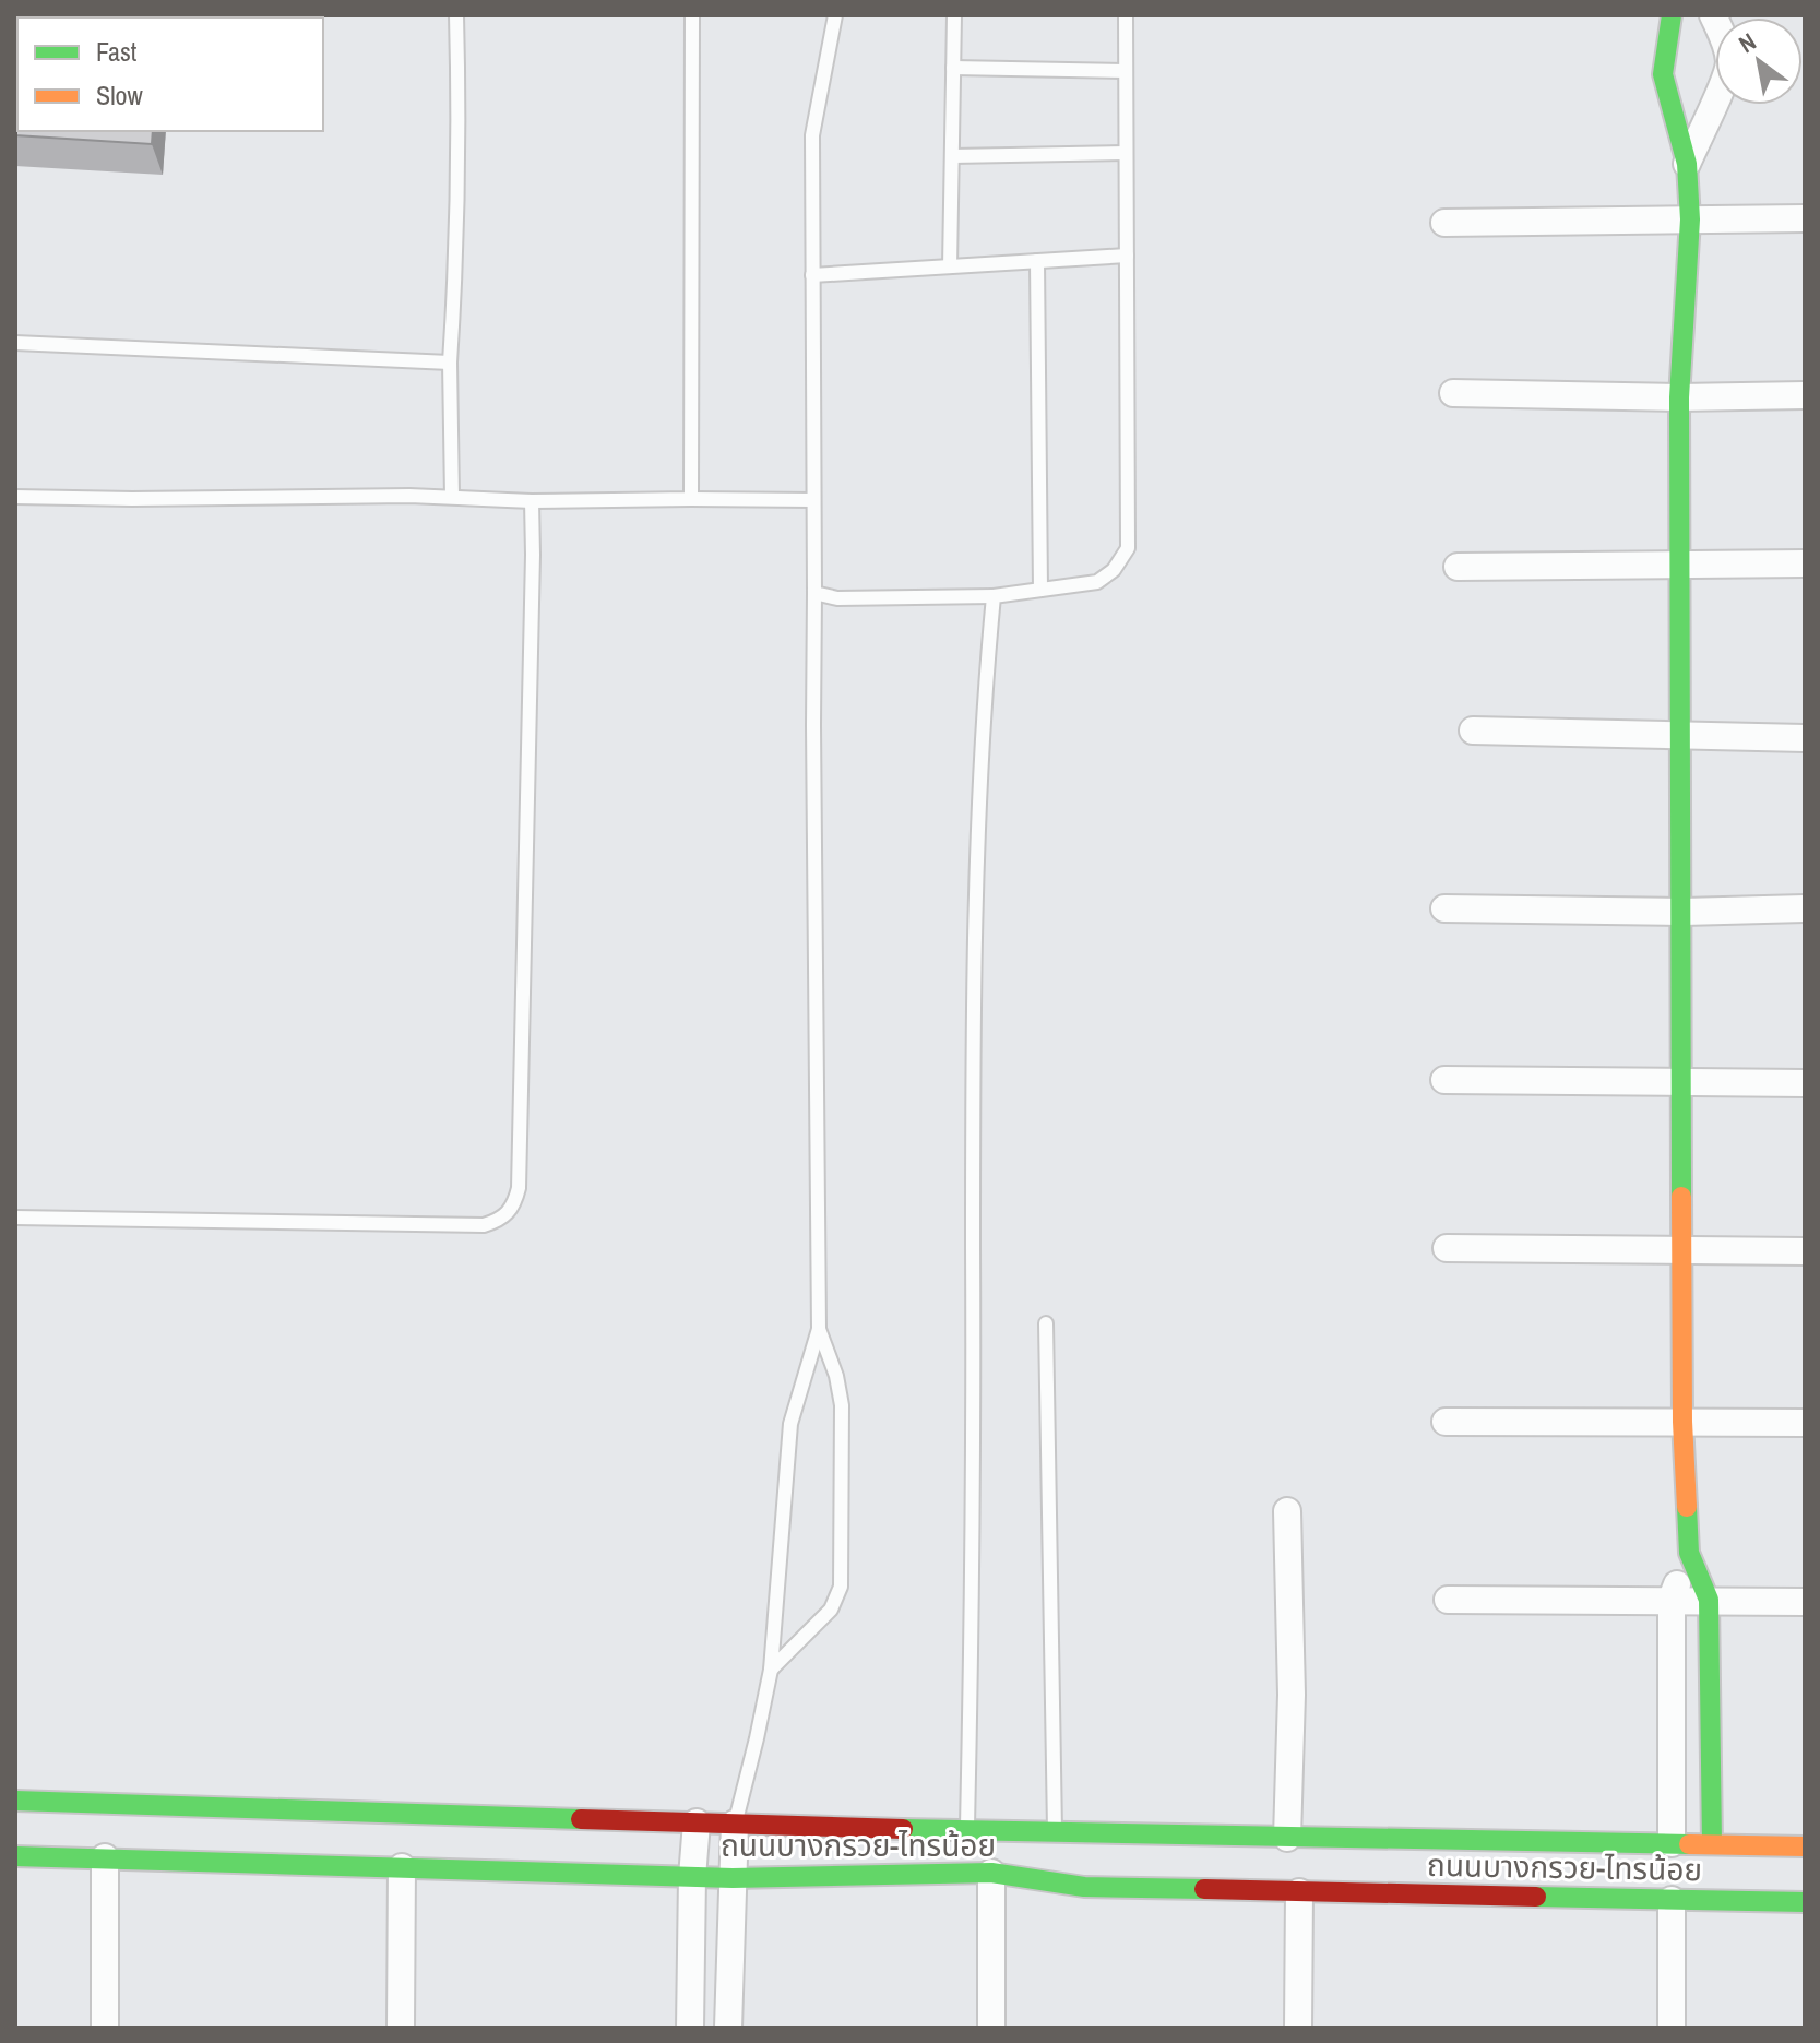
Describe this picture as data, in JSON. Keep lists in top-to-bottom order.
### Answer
{
  "streets": {
    "main road": ["ถนนบางกรวย-ไทรน้อย"]
  },
  "legend": ["Fast", "Slow"],
  "north": "top left"
}
